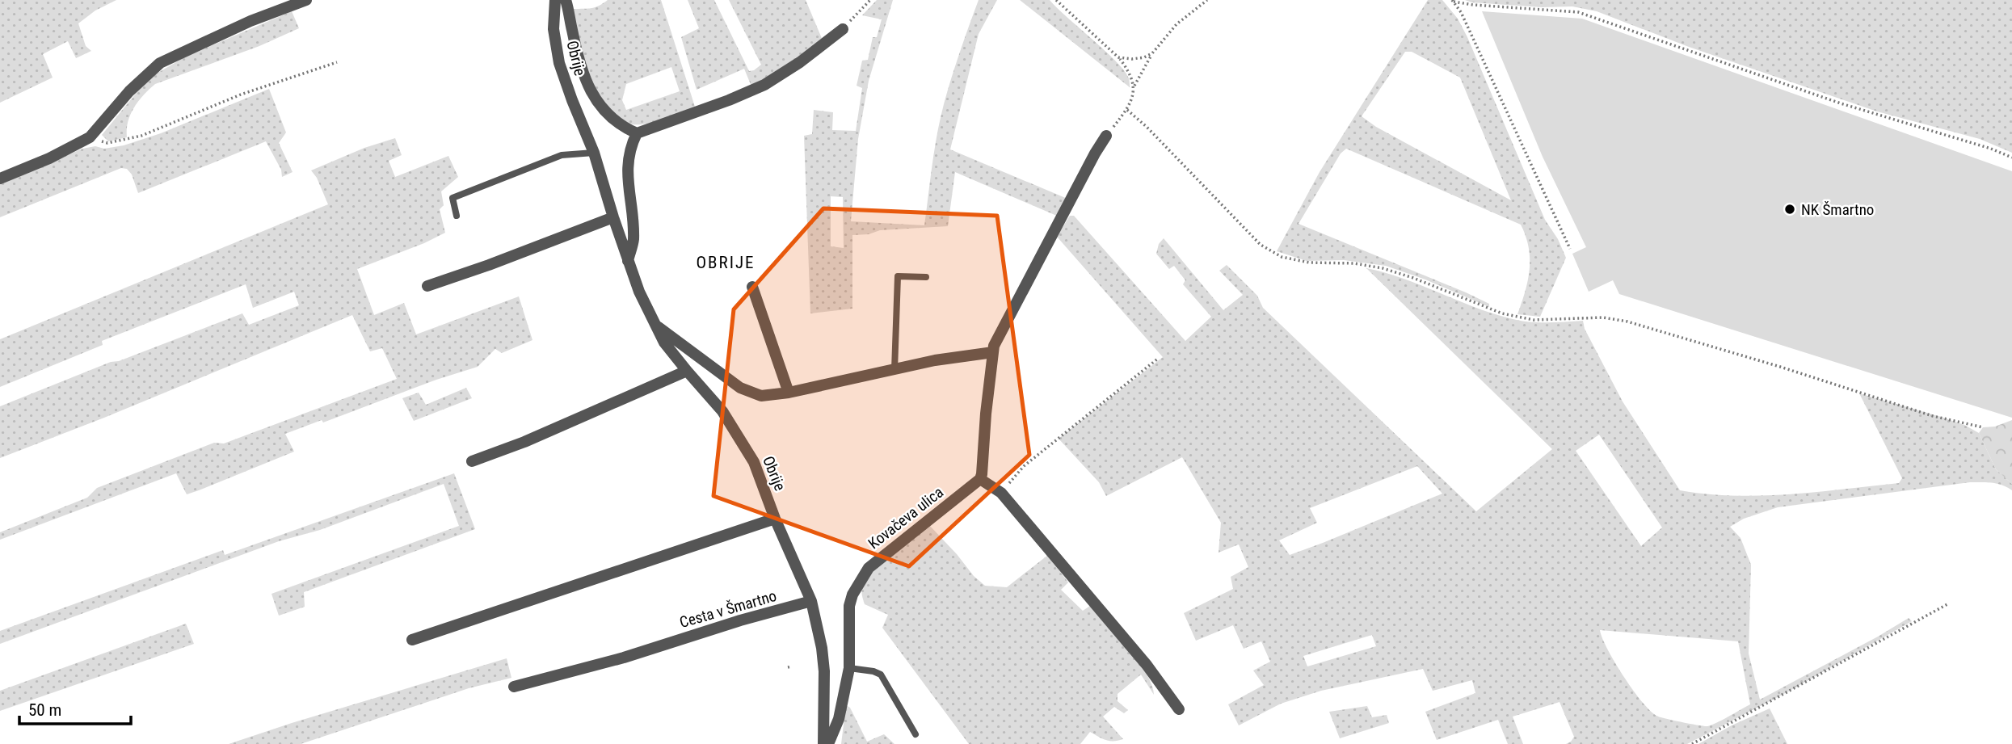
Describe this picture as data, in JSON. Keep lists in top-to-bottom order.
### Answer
{
  "streets": {
    "street": ["Obrije", "Kovačeva ulica", "Cesta v Šmartno"]
  },
  "crossings": [
    ["Obrije", "Cesta v Šmartno"]
  ],
  "districts": ["OBRIJE"],
  "places": ["NK Šmartno"],
  "scale_bar": "50 m"
}
